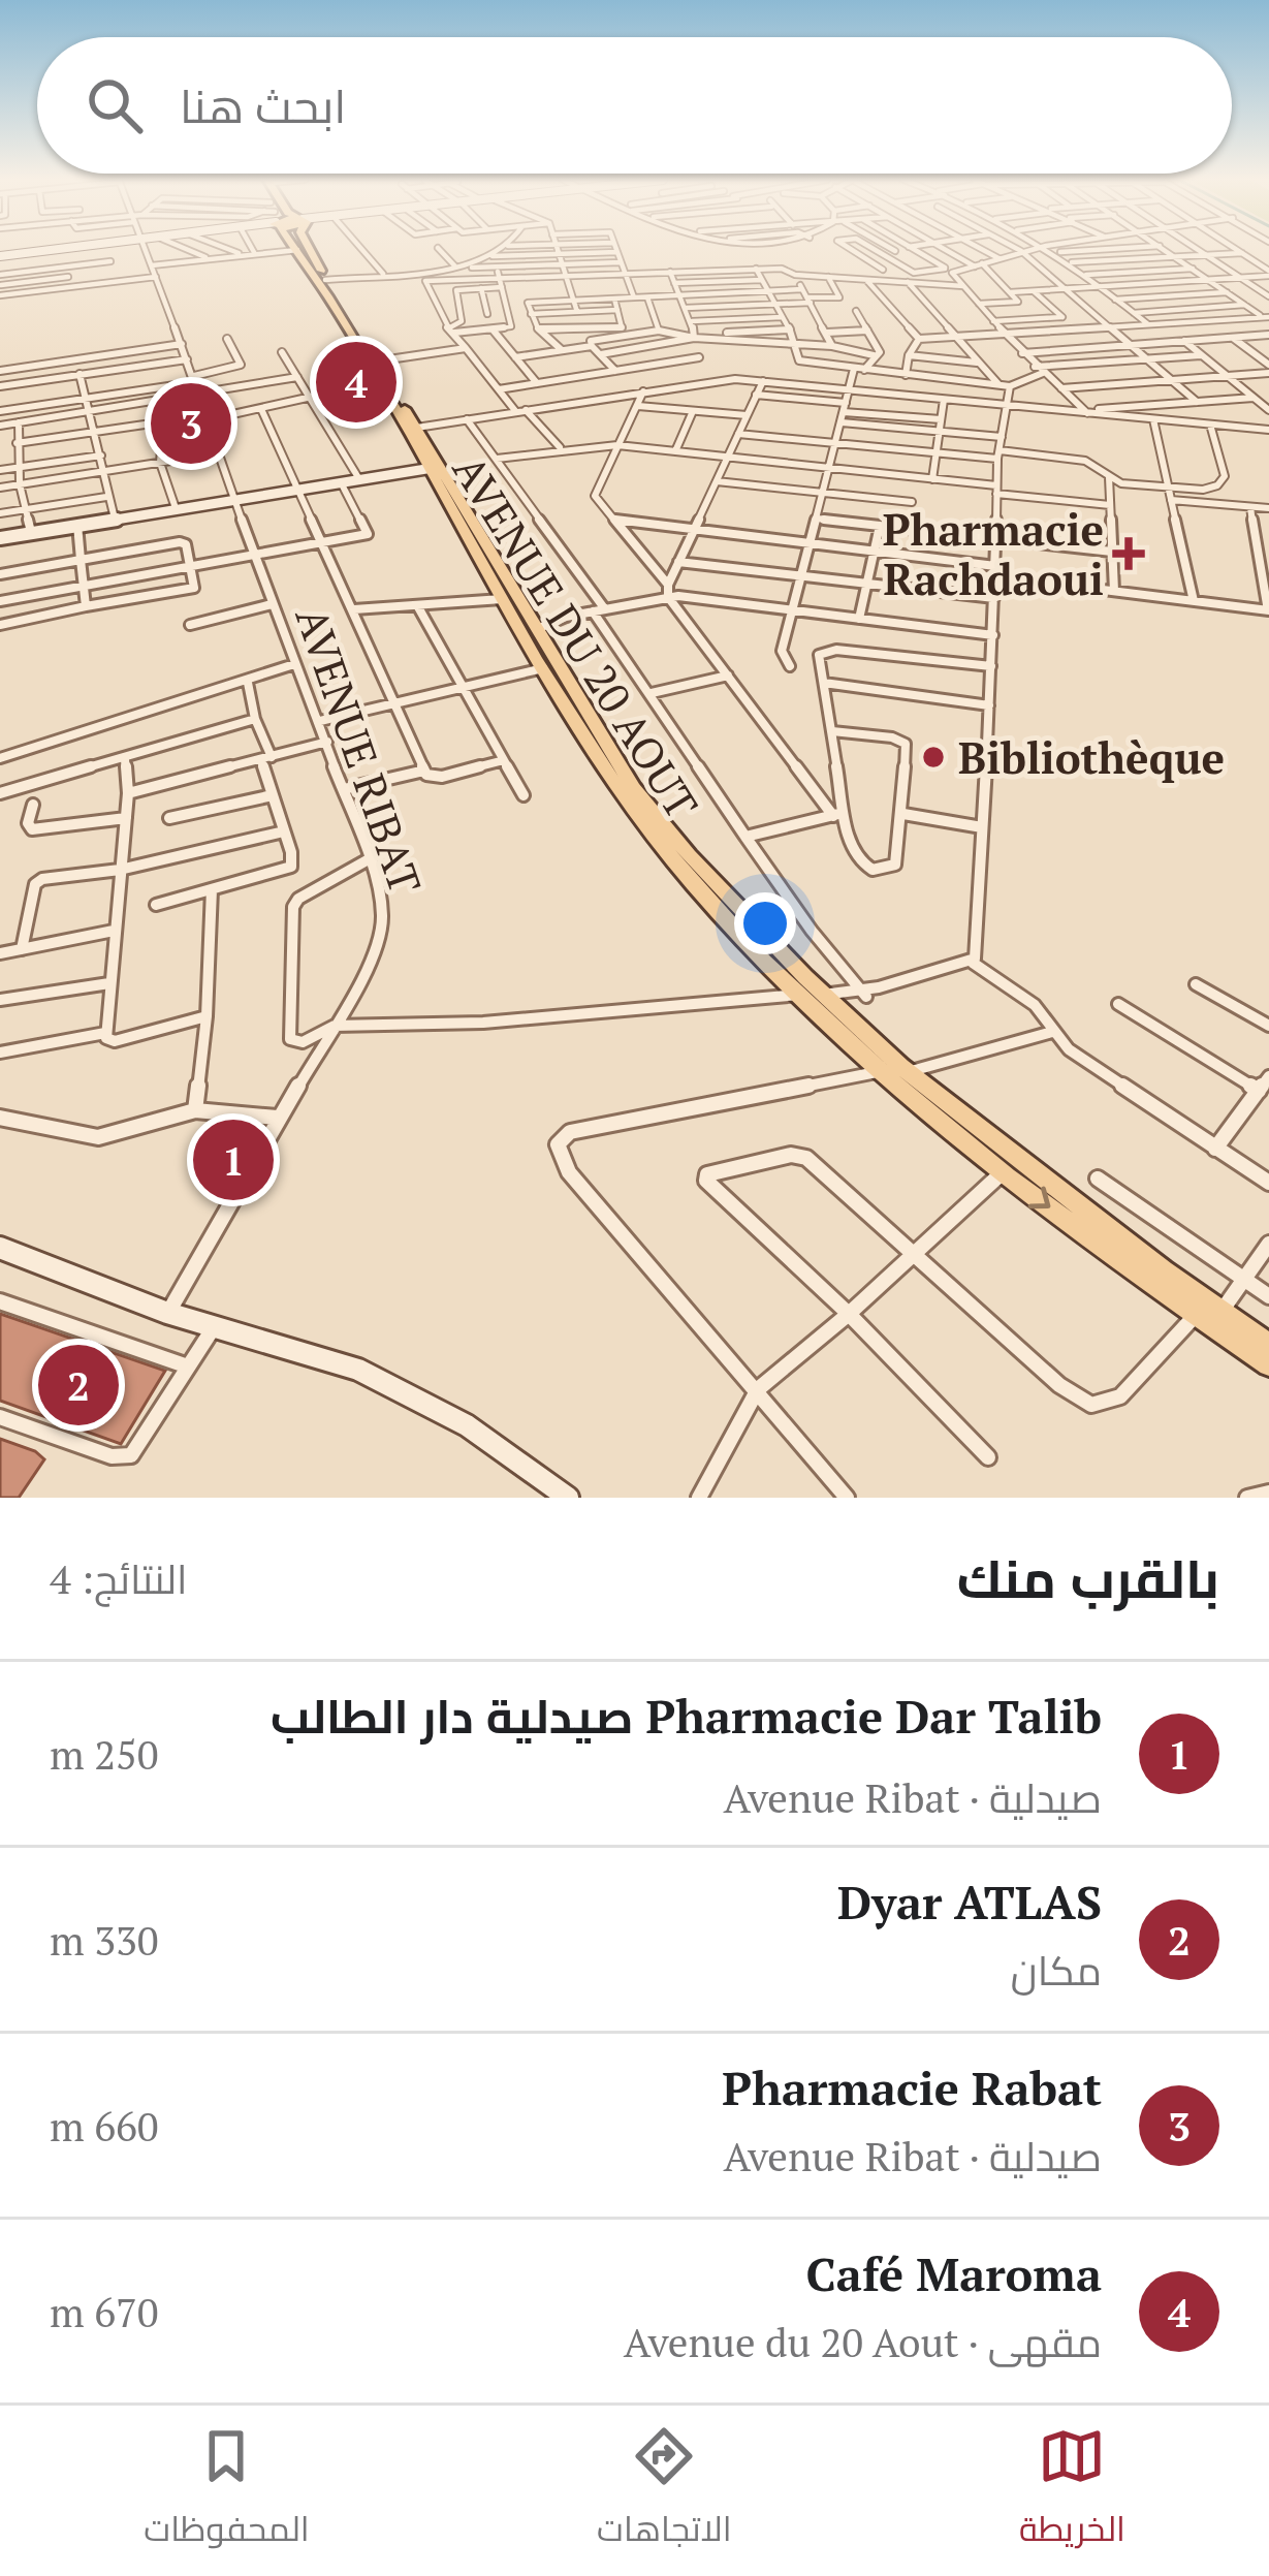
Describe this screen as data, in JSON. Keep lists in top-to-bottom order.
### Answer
{
  "streets": {
    "main road": ["AVENUE DU 20 AOUT"],
    "street": ["AVENUE RIBAT"]
  },
  "places": {
    "health": ["Pharmacie Rachdaoui"],
    "other": ["Bibliothèque"]
  },
  "page": {
    "search": "ابحث هنا",
    "pins": [
      "4",
      "3",
      "1",
      "2"
    ],
    "heading": ["بالقرب منك", "النتائج: 4"],
    "list": [
      {
        "mark": "1",
        "name": "Pharmacie Dar Talib صيدلية دار الطالب",
        "note": "صيدلية · Avenue Ribat",
        "value": "250 m"
      },
      {
        "mark": "2",
        "name": "Dyar ATLAS",
        "note": "مكان",
        "value": "330 m"
      },
      {
        "mark": "3",
        "name": "Pharmacie Rabat",
        "note": "صيدلية · Avenue Ribat",
        "value": "660 m"
      },
      {
        "mark": "4",
        "name": "Café Maroma",
        "note": "مقهى · Avenue du 20 Aout",
        "value": "670 m"
      }
    ],
    "nav": ["الخريطة", "الاتجاهات", "المحفوظات"]
  }
}
